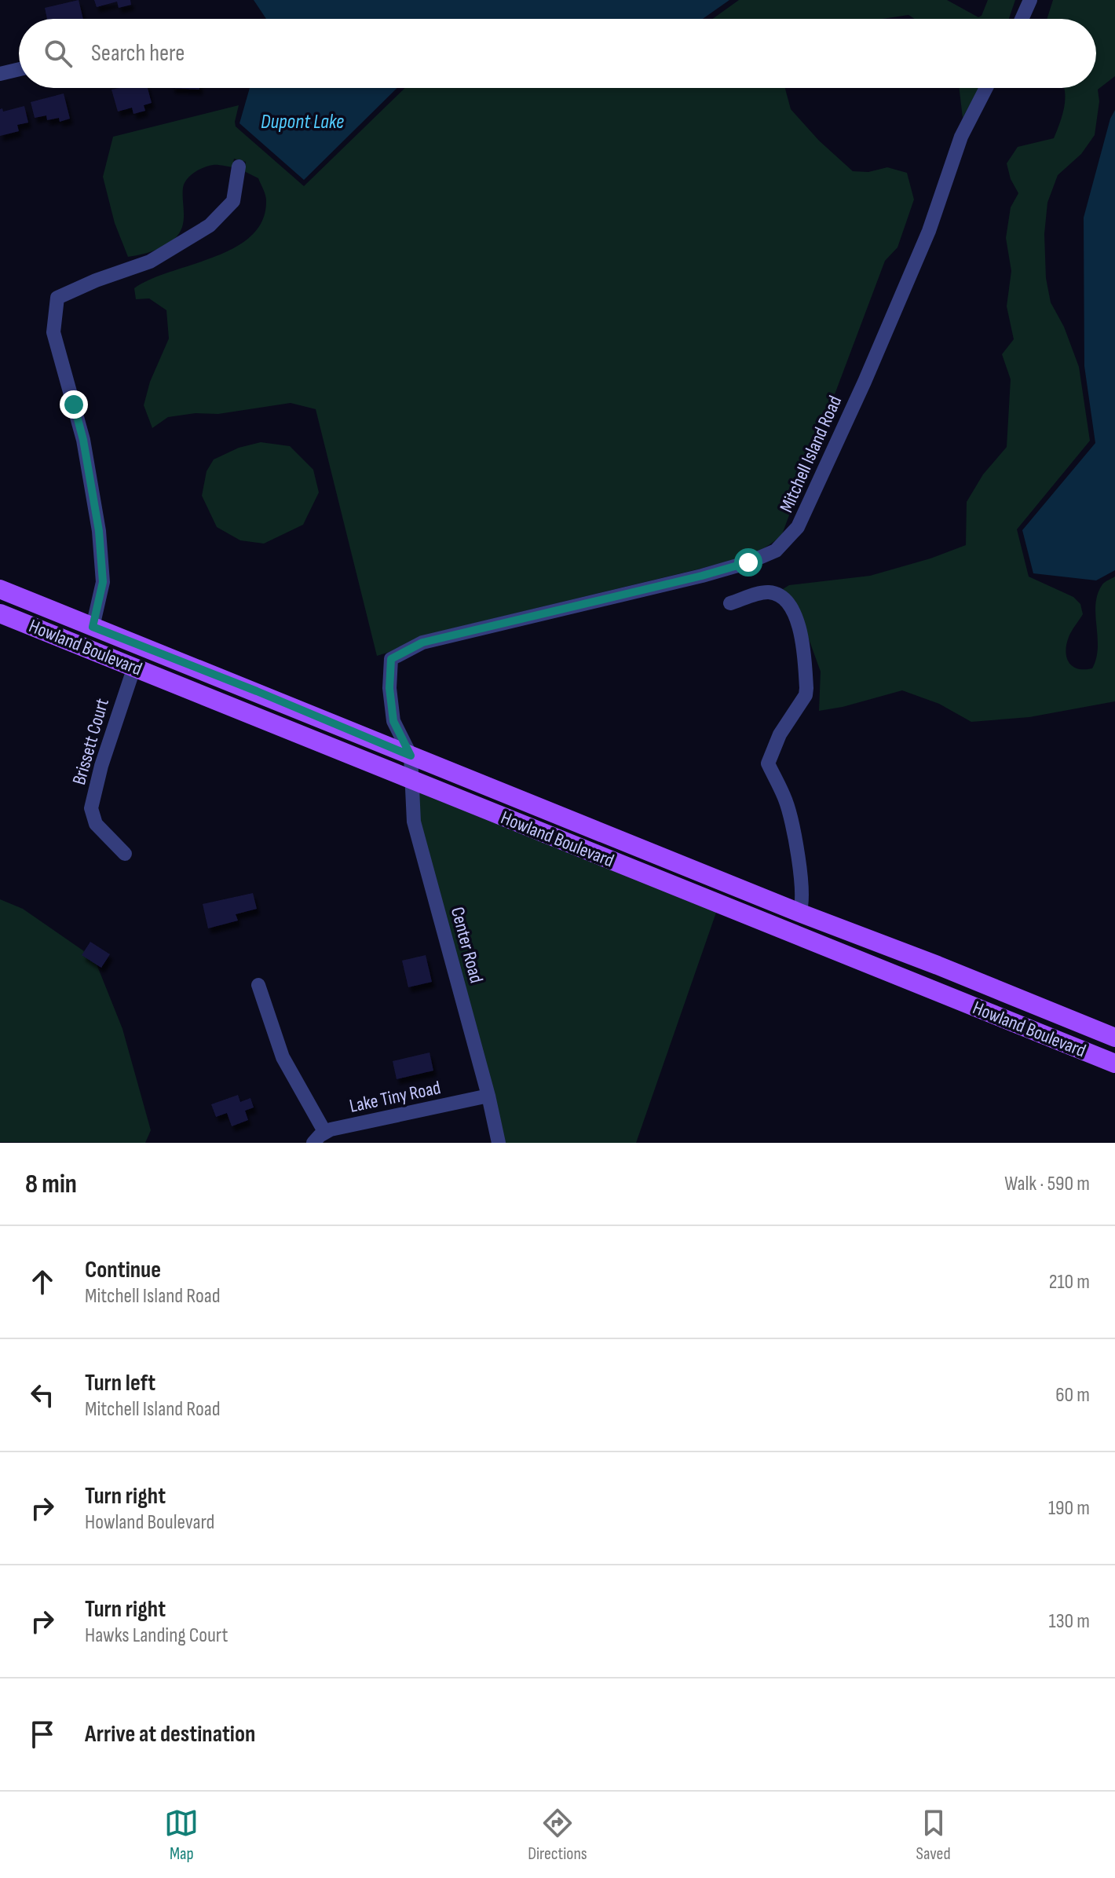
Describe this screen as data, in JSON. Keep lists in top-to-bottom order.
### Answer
{
  "streets": {
    "main road": ["Howland Boulevard"],
    "street": [
      "Mitchell Island Road",
      "Brissett Court",
      "Center Road",
      "Lake Tiny Road"
    ]
  },
  "crossings": [
    ["Mitchell Island Road", "Howland Boulevard"],
    ["Mitchell Island Road", "Center Road"],
    ["Howland Boulevard", "Brissett Court"],
    ["Howland Boulevard", "Center Road"],
    ["Center Road", "Lake Tiny Road"]
  ],
  "water": ["Dupont Lake"],
  "page": {
    "search": "Search here",
    "heading": ["8 min", "Walk · 590 m"],
    "list": [
      ["Continue", "Mitchell Island Road", "210 m"],
      ["Turn left", "Mitchell Island Road", "60 m"],
      ["Turn right", "Howland Boulevard", "190 m"],
      ["Turn right", "Hawks Landing Court", "130 m"],
      "Arrive at destination"
    ],
    "nav": ["Map", "Directions", "Saved"]
  }
}
